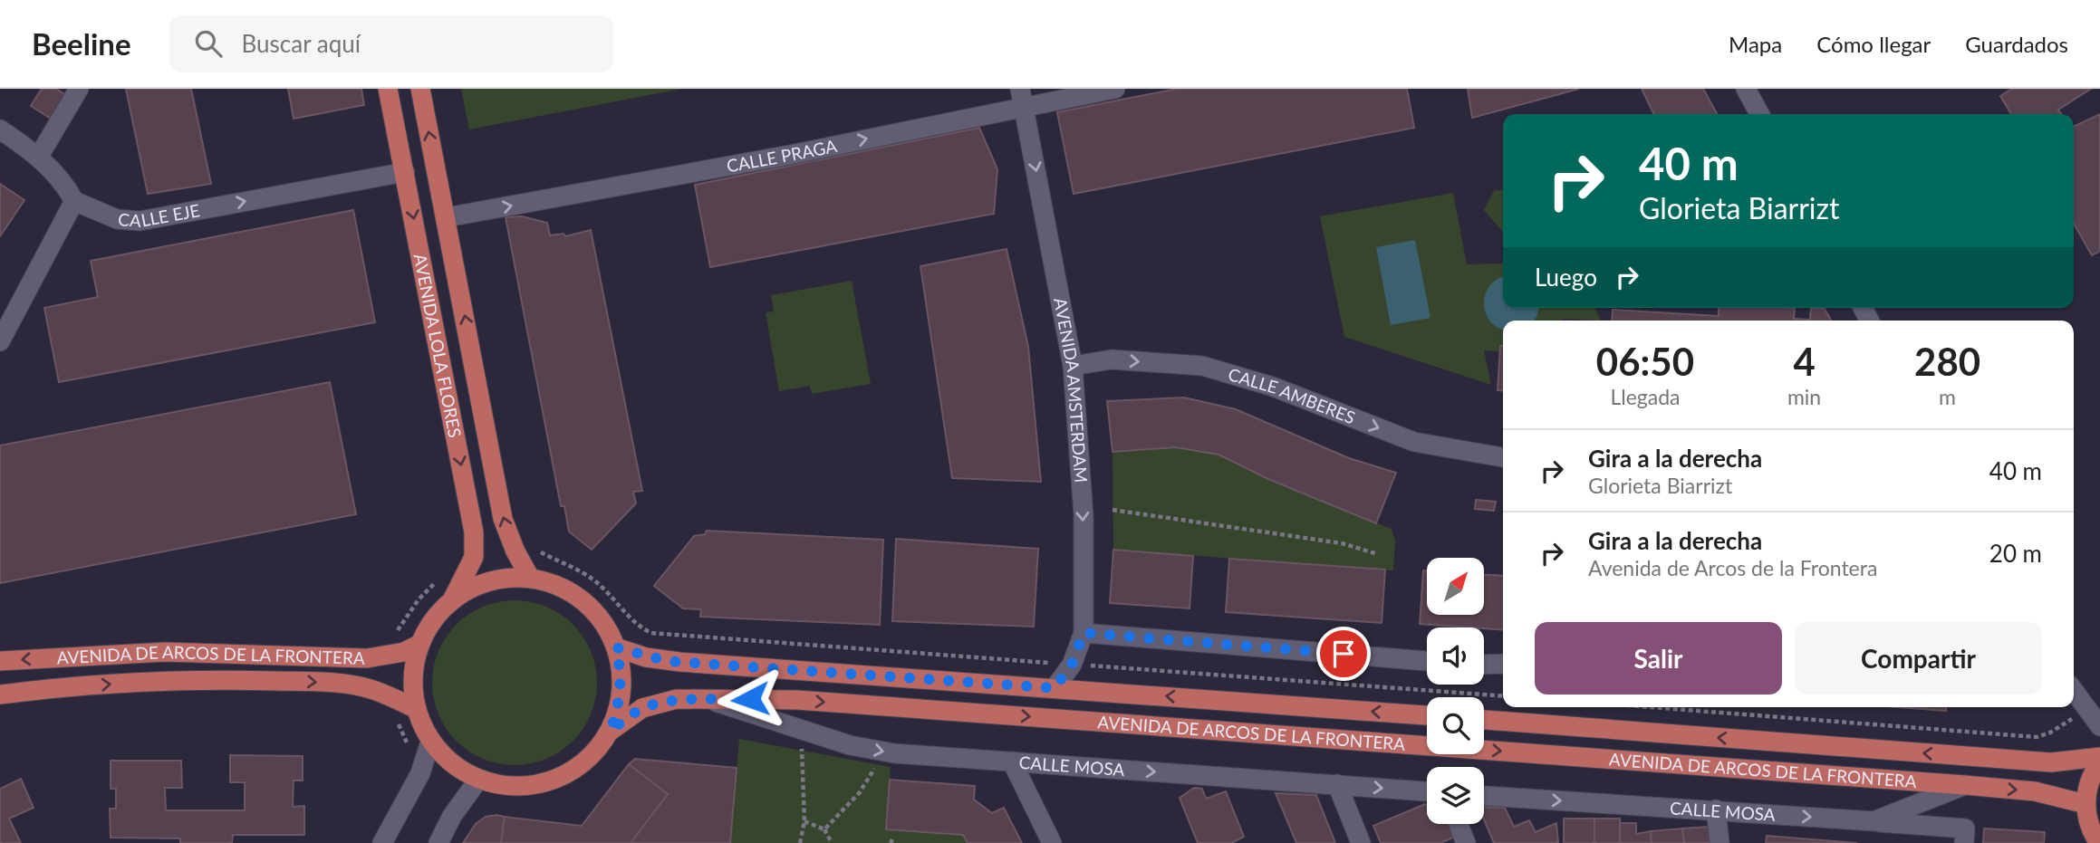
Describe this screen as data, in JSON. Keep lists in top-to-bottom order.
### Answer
{
  "streets": {
    "main road": ["AVENIDA LOLA FLORES", "AVENIDA DE ARCOS DE LA FRONTERA"],
    "street": [
      "CALLE PRAGA",
      "CALLE EJE",
      "AVENIDA AMSTERDAM",
      "CALLE AMBERES",
      "CALLE MOSA"
    ]
  },
  "crossings": [
    ["CALLE PRAGA", "AVENIDA LOLA FLORES"],
    ["CALLE PRAGA", "AVENIDA AMSTERDAM"],
    ["CALLE EJE", "AVENIDA LOLA FLORES"],
    ["AVENIDA LOLA FLORES", "AVENIDA DE ARCOS DE LA FRONTERA"],
    ["AVENIDA AMSTERDAM", "CALLE AMBERES"],
    ["AVENIDA AMSTERDAM", "AVENIDA DE ARCOS DE LA FRONTERA"],
    ["AVENIDA DE ARCOS DE LA FRONTERA", "CALLE MOSA"]
  ],
  "one_way": [
    "CALLE PRAGA",
    "CALLE EJE",
    "AVENIDA AMSTERDAM",
    "CALLE AMBERES"
  ],
  "north": "top right",
  "page": {
    "header": "Beeline",
    "search": "Buscar aquí",
    "nav": ["Mapa", "Cómo llegar", "Guardados"],
    "turn": ["40 m", "Glorieta Biarrizt"],
    "then": "Luego",
    "eta": [
      "06:50",
      "Llegada",
      "4",
      "min",
      "280",
      "m"
    ],
    "list": [
      {
        "name": "Gira a la derecha",
        "note": "Glorieta Biarrizt",
        "value": "40 m"
      },
      {
        "name": "Gira a la derecha",
        "note": "Avenida de Arcos de la Frontera",
        "value": "20 m"
      }
    ],
    "buttons": ["Salir", "Compartir"]
  }
}
